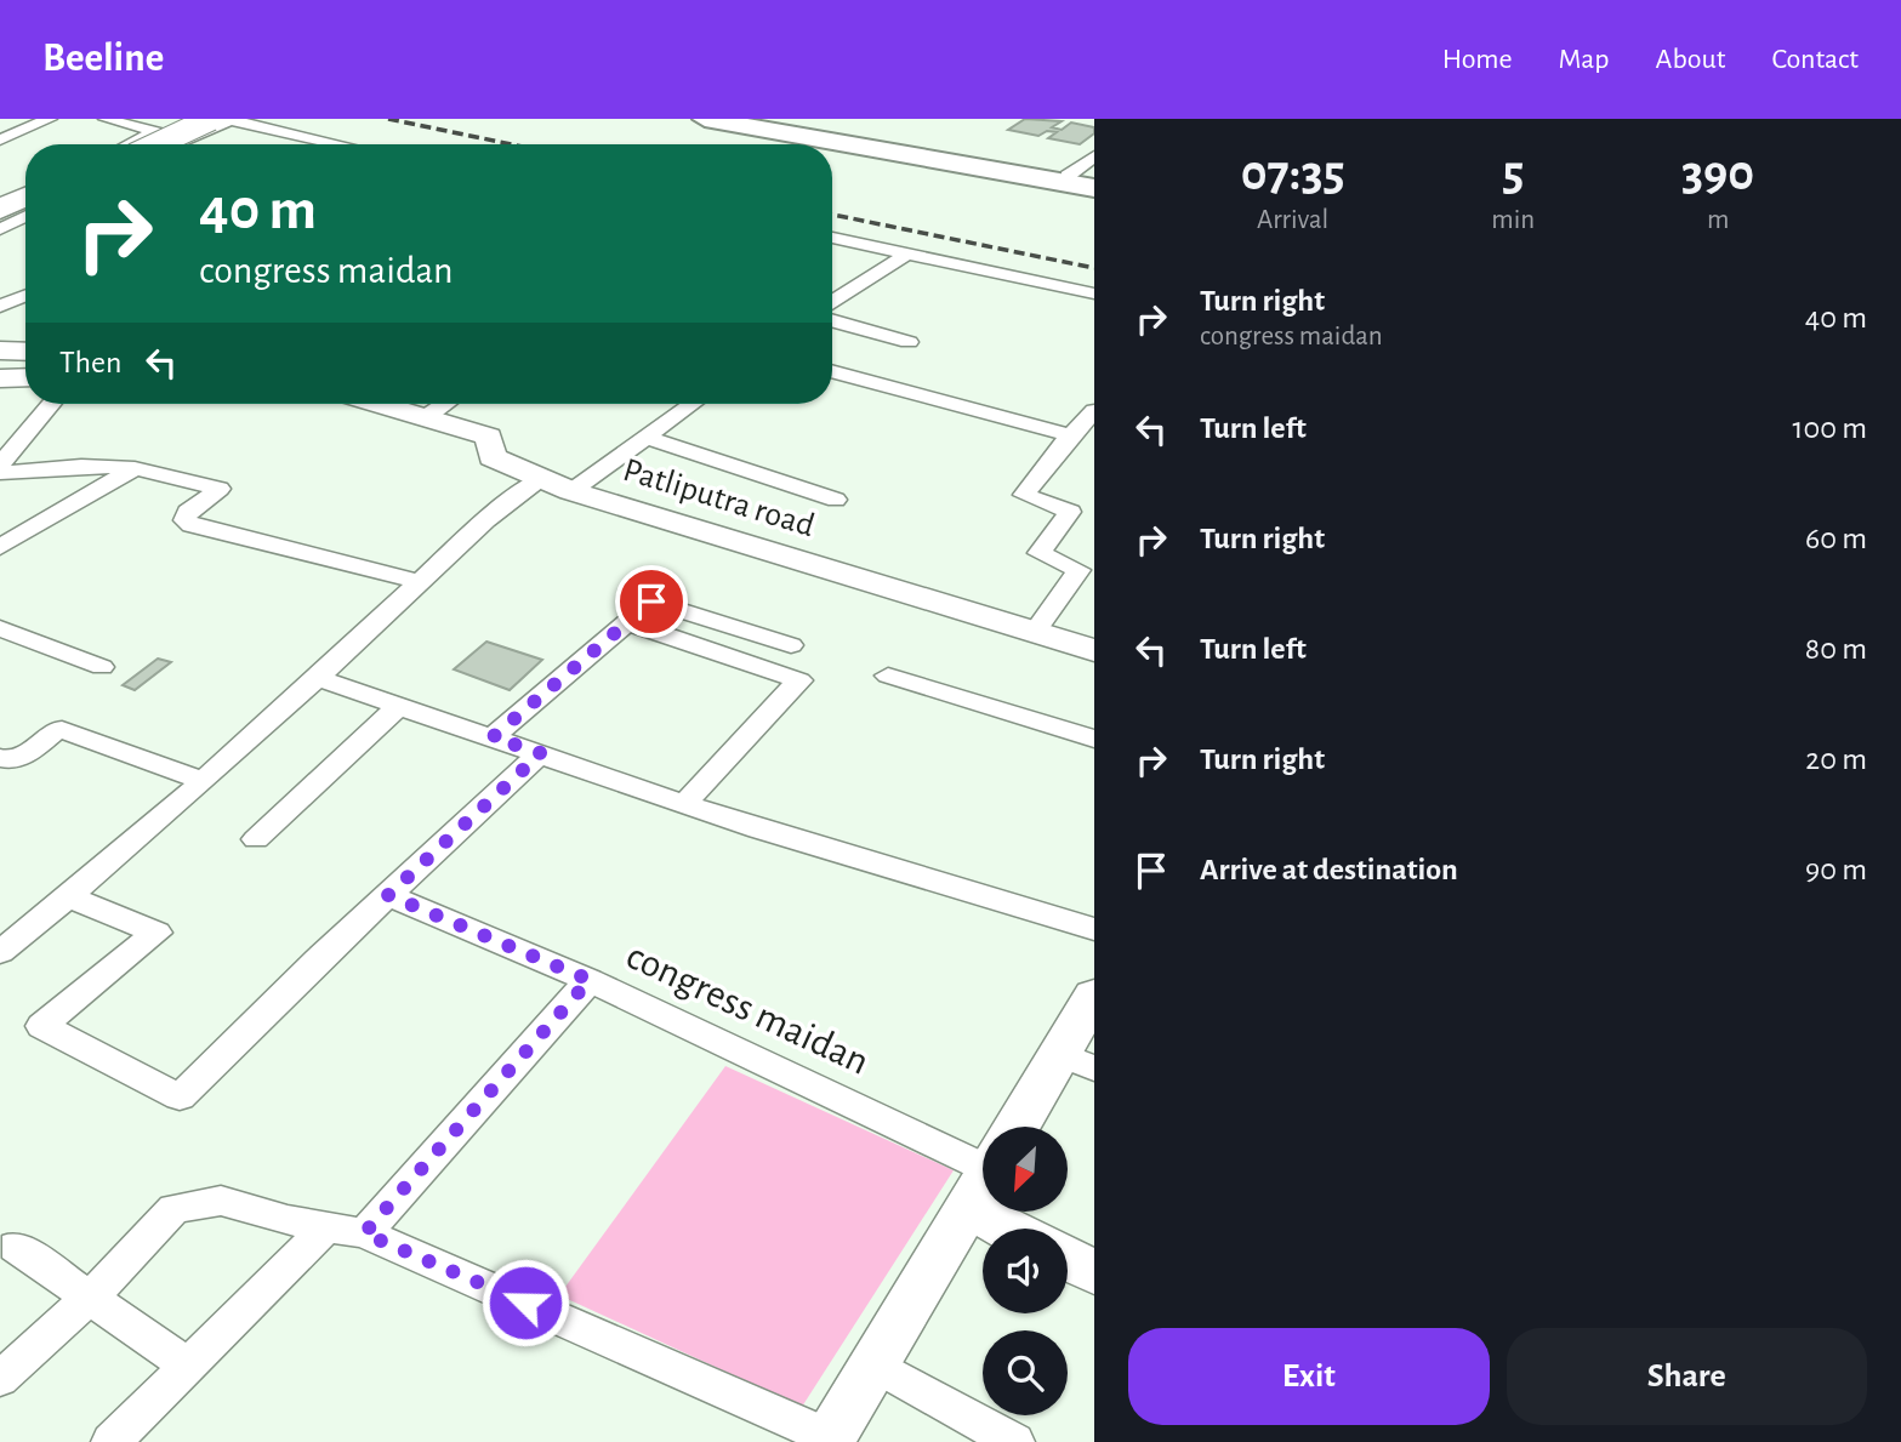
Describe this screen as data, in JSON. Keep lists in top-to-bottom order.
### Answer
{
  "streets": {
    "street": ["Patliputra road", "congress maidan"]
  },
  "north": "bottom left",
  "page": {
    "header": "Beeline",
    "nav": [
      "Home",
      "Map",
      "About",
      "Contact"
    ],
    "eta": [
      "07:35",
      "Arrival",
      "5",
      "min",
      "390",
      "m"
    ],
    "turn": ["40 m", "congress maidan"],
    "list": [
      {
        "name": "Turn right",
        "note": "congress maidan",
        "value": "40 m"
      },
      {
        "name": "Turn left",
        "value": "100 m"
      },
      {
        "name": "Turn right",
        "value": "60 m"
      },
      {
        "name": "Turn left",
        "value": "80 m"
      },
      {
        "name": "Turn right",
        "value": "20 m"
      },
      {
        "name": "Arrive at destination",
        "value": "90 m"
      }
    ],
    "then": "Then",
    "buttons": ["Exit", "Share"]
  }
}
